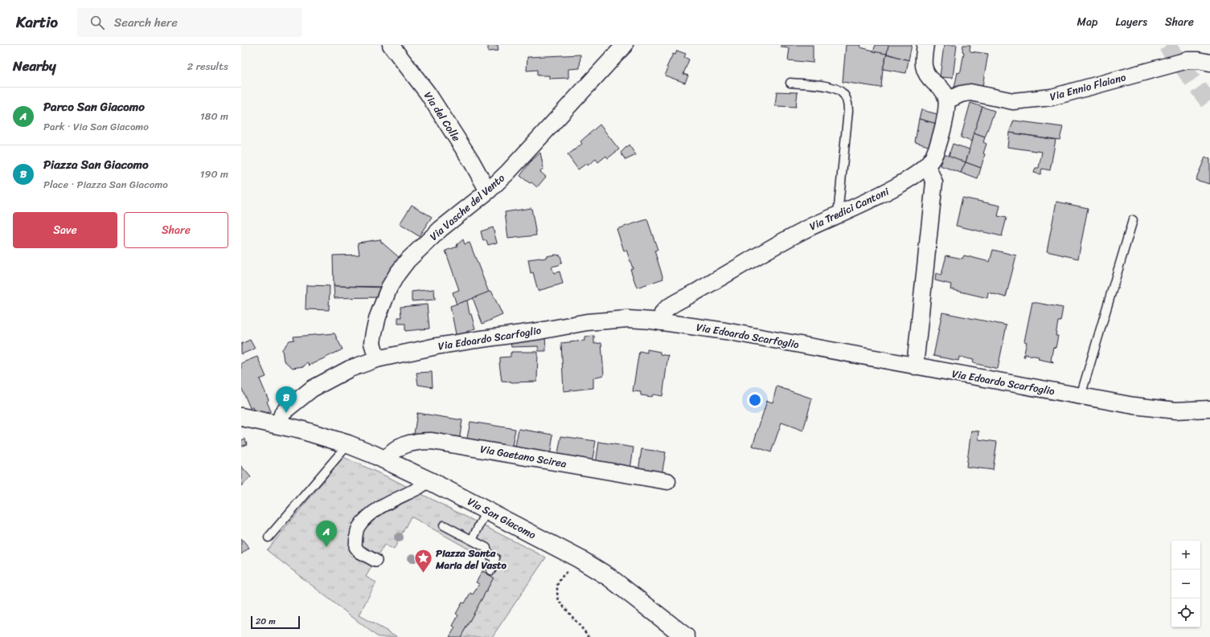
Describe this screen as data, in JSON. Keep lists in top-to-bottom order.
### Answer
{
  "streets": {
    "street": [
      "Via Ennio Flaiano",
      "Via del Colle",
      "Via Vasche del Vento",
      "Via Tredici Cantoni",
      "Via Edoardo Scarfoglio",
      "Via Gaetano Scirea",
      "Via San Giacomo"
    ]
  },
  "crossings": [
    ["Via Ennio Flaiano", "Via Tredici Cantoni"],
    ["Via del Colle", "Via Vasche del Vento"],
    ["Via Vasche del Vento", "Via Edoardo Scarfoglio"],
    ["Via Tredici Cantoni", "Via Edoardo Scarfoglio"],
    ["Via Edoardo Scarfoglio", "Via San Giacomo"],
    ["Via Gaetano Scirea", "Via San Giacomo"]
  ],
  "places": {
    "place": ["Piazza Santa Maria del Vasto"]
  },
  "scale_bar": "20 m",
  "page": {
    "header": "Kartio",
    "search": "Search here",
    "nav": ["Map", "Layers", "Share"],
    "heading": ["Nearby", "2 results"],
    "list": [
      {
        "mark": "A",
        "name": "Parco San Giacomo",
        "note": "Park · Via San Giacomo",
        "value": "180 m"
      },
      {
        "mark": "B",
        "name": "Piazza San Giacomo",
        "note": "Place · Piazza San Giacomo",
        "value": "190 m"
      }
    ],
    "buttons": ["Save", "Share"],
    "pins": ["B", "A"],
    "map_buttons": ["+", "−"],
    "scale": "20 m"
  }
}
